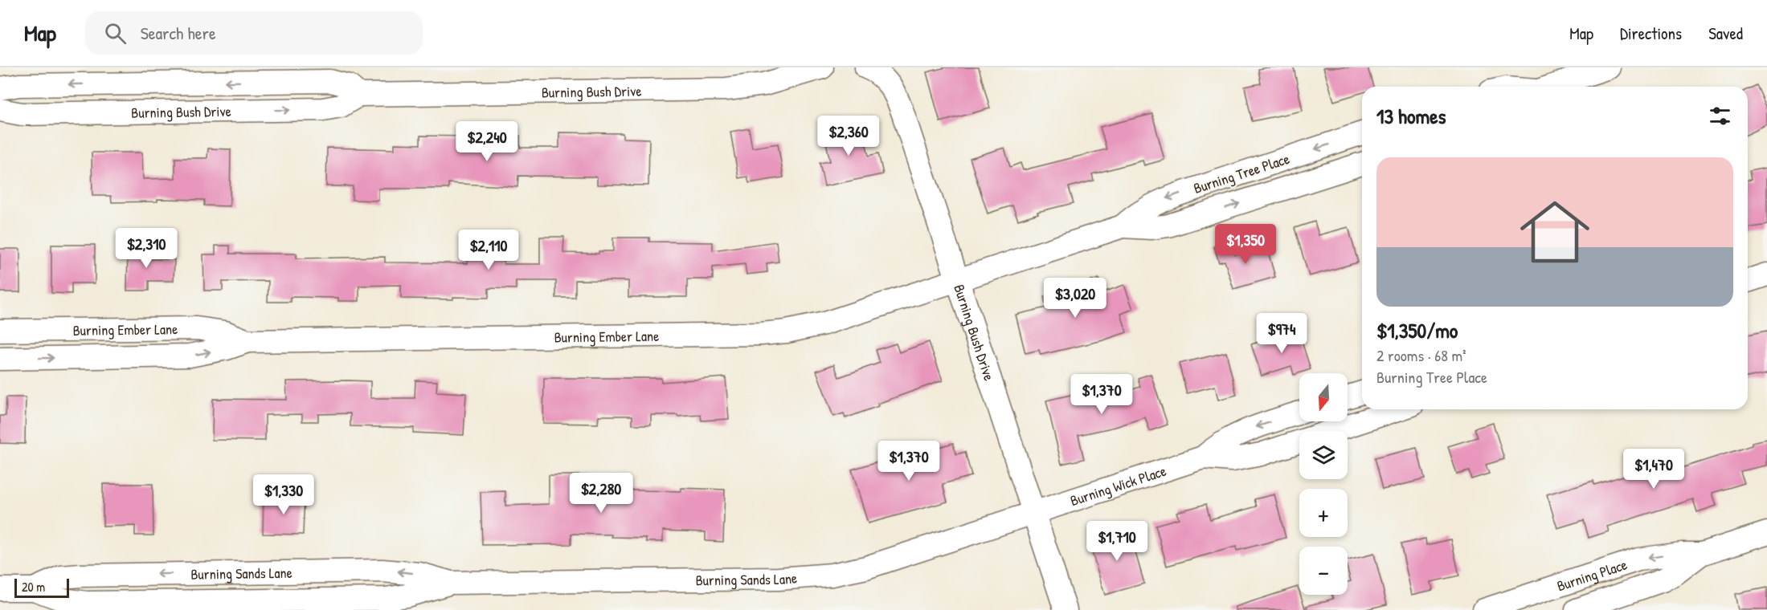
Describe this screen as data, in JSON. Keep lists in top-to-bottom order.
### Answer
{
  "streets": {
    "street": [
      "Burning Bush Drive",
      "Burning Tree Place",
      "Burning Ember Lane",
      "Burning Wick Place",
      "Burning Sands Lane",
      "Burning Place"
    ]
  },
  "crossings": [
    ["Burning Bush Drive", "Burning Tree Place"],
    ["Burning Bush Drive", "Burning Ember Lane"],
    ["Burning Bush Drive", "Burning Wick Place"],
    ["Burning Bush Drive", "Burning Sands Lane"],
    ["Burning Tree Place", "Burning Ember Lane"],
    ["Burning Wick Place", "Burning Sands Lane"]
  ],
  "scale_bar": "20 m",
  "north": "bottom",
  "page": {
    "header": "Map",
    "search": "Search here",
    "nav": ["Map", "Directions", "Saved"],
    "heading": "13 homes",
    "price": [
      "$2,360",
      "$2,240",
      "$1,350",
      "$2,310",
      "$2,110",
      "$3,020",
      "$974",
      "$1,370",
      "$1,370",
      "$1,470",
      "$2,280",
      "$1,330",
      "$1,710"
    ],
    "list": [
      {
        "name": "$1,350/mo",
        "note": "2 rooms · 68 m² · Burning Tree Place"
      }
    ],
    "map_buttons": ["+", "−"],
    "scale": "20 m"
  }
}
